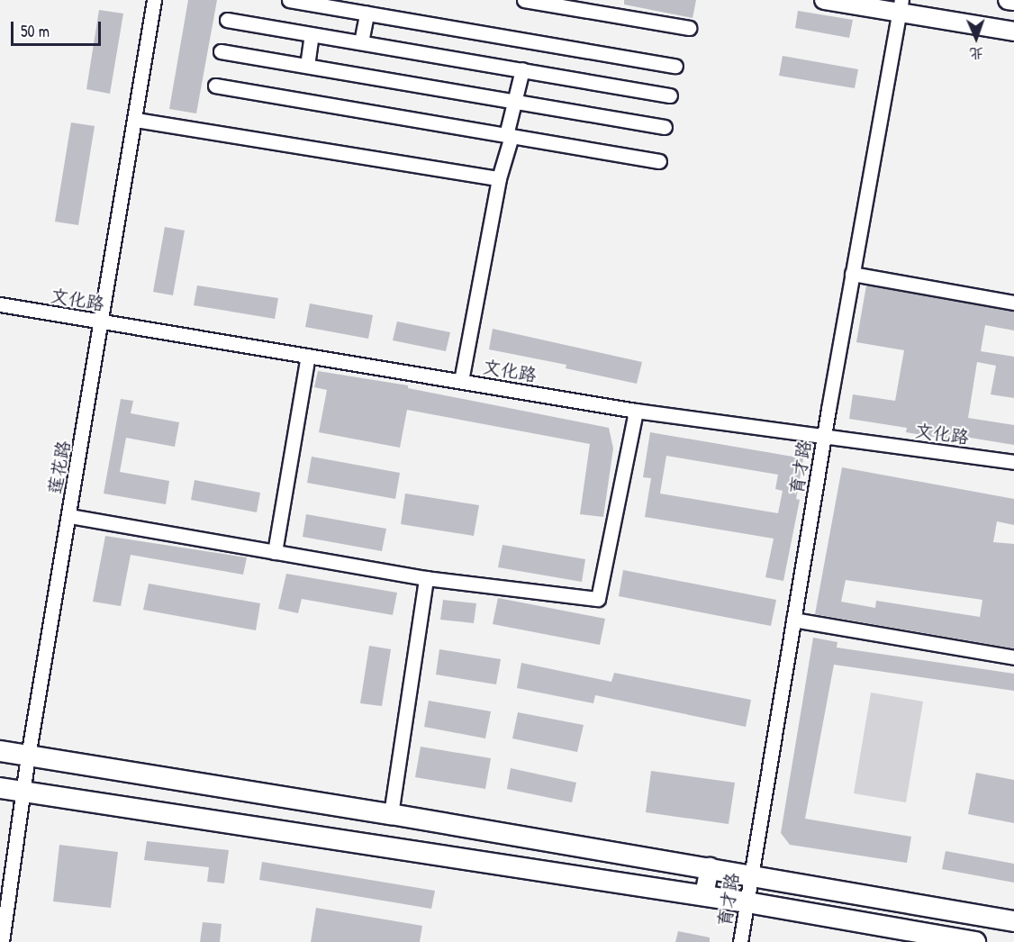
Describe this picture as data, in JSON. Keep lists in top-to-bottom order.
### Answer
{
  "streets": {
    "street": ["文化路", "莲花路", "育才路"]
  },
  "crossings": [
    ["文化路", "莲花路"],
    ["文化路", "育才路"]
  ],
  "scale_bar": "50 m",
  "north": "bottom"
}
